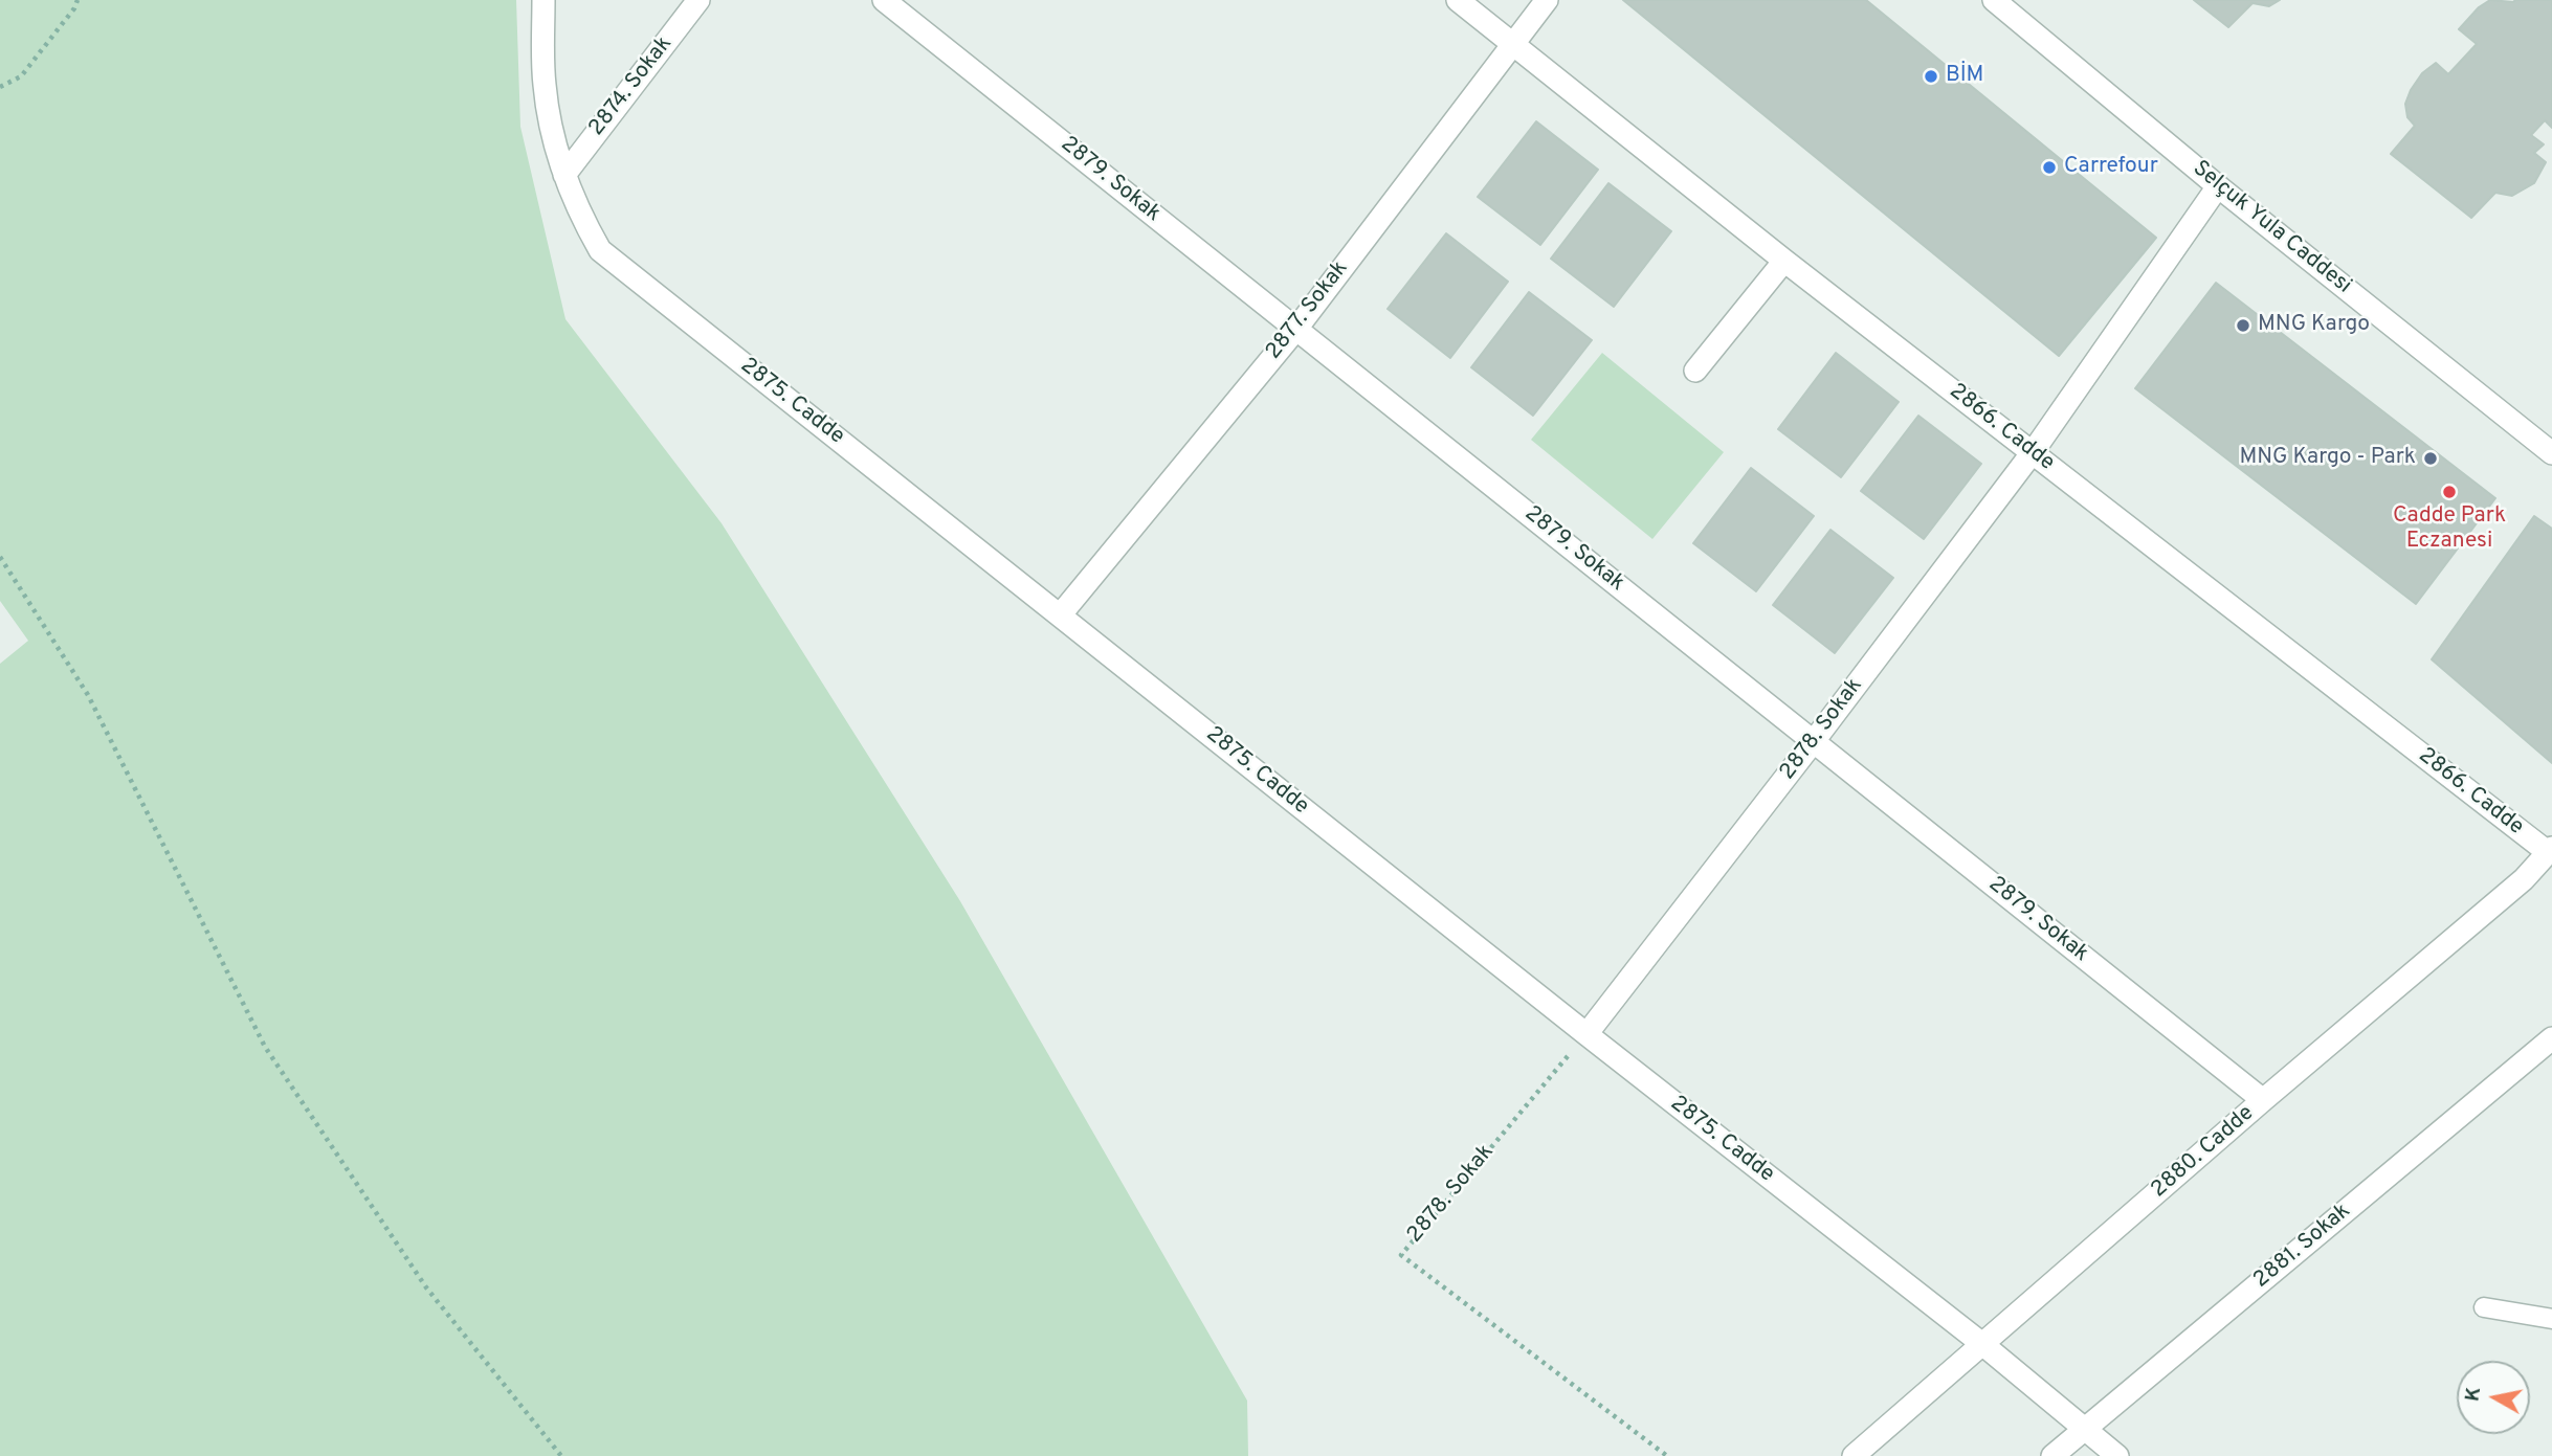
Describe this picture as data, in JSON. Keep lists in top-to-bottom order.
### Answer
{
  "streets": {
    "street": [
      "2874. Sokak",
      "2879. Sokak",
      "Selçuk Yula Caddesi",
      "2877. Sokak",
      "2875. Cadde",
      "2866. Cadde",
      "2878. Sokak",
      "2880. Cadde",
      "2881. Sokak"
    ]
  },
  "crossings": [
    ["2874. Sokak", "2875. Cadde"],
    ["2879. Sokak", "2877. Sokak"],
    ["2879. Sokak", "2878. Sokak"],
    ["2879. Sokak", "2880. Cadde"],
    ["Selçuk Yula Caddesi", "2878. Sokak"],
    ["2877. Sokak", "2875. Cadde"],
    ["2877. Sokak", "2866. Cadde"],
    ["2875. Cadde", "2878. Sokak"],
    ["2875. Cadde", "2880. Cadde"],
    ["2875. Cadde", "2881. Sokak"],
    ["2866. Cadde", "2878. Sokak"],
    ["2866. Cadde", "2880. Cadde"]
  ],
  "places": [
    "BİM",
    "Carrefour",
    "MNG Kargo",
    "MNG Kargo - Park",
    "Cadde Park Eczanesi"
  ],
  "north": "left"
}
